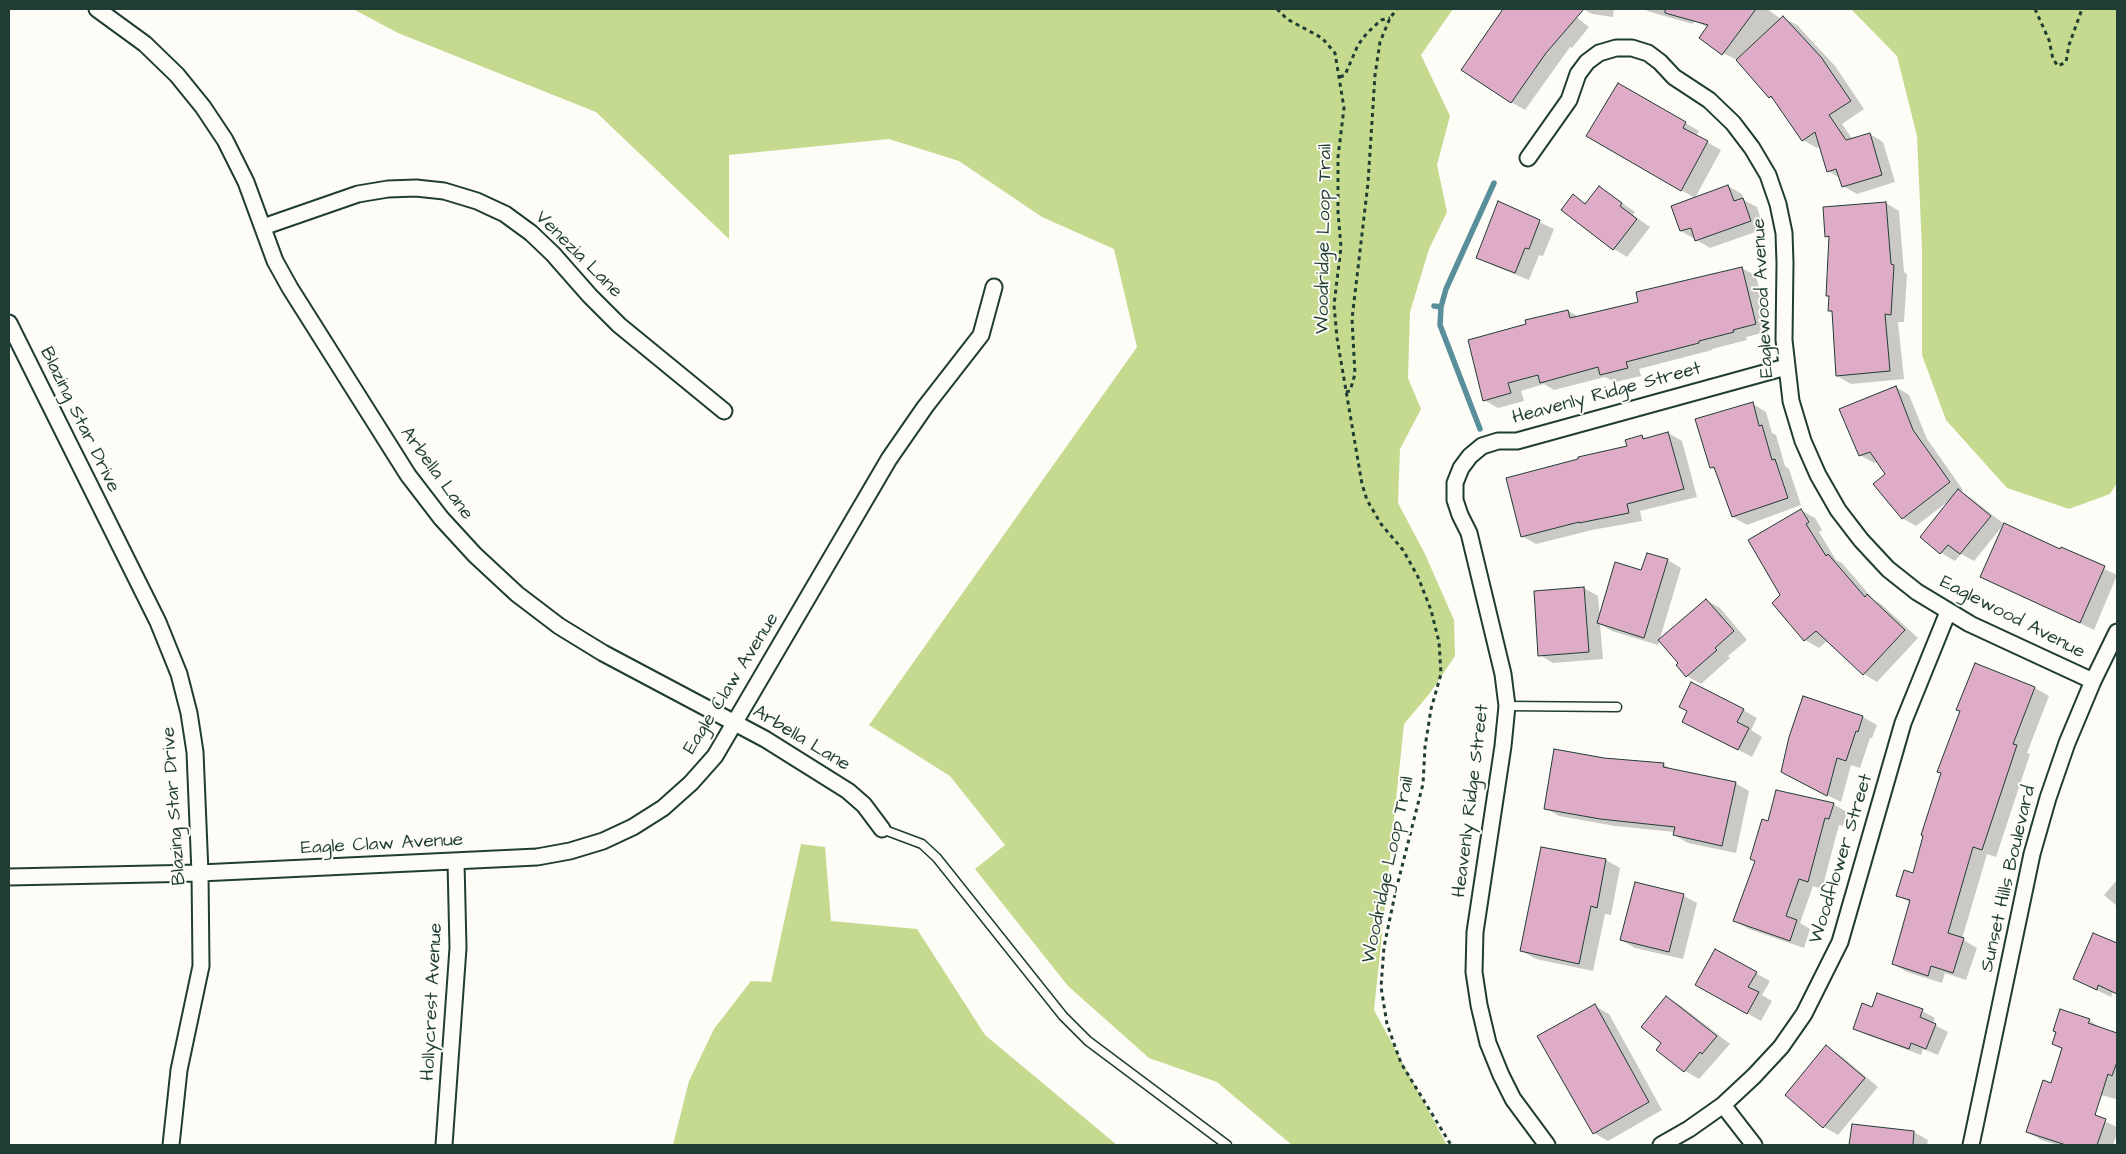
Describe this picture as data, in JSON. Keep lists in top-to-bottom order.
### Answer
{
  "streets": {
    "street": [
      "Venezia Lane",
      "Eaglewood Avenue",
      "Heavenly Ridge Street",
      "Blazing Star Drive",
      "Arbella Lane",
      "Eagle Claw Avenue",
      "Woodflower Street",
      "Sunset Hills Boulevard",
      "Hollycrest Avenue"
    ],
    "path": ["Woodridge Loop Trail"]
  },
  "crossings": [
    ["Venezia Lane", "Arbella Lane"],
    ["Eaglewood Avenue", "Heavenly Ridge Street"],
    ["Eaglewood Avenue", "Woodflower Street"],
    ["Eaglewood Avenue", "Sunset Hills Boulevard"],
    ["Blazing Star Drive", "Eagle Claw Avenue"],
    ["Arbella Lane", "Eagle Claw Avenue"],
    ["Eagle Claw Avenue", "Hollycrest Avenue"]
  ]
}
